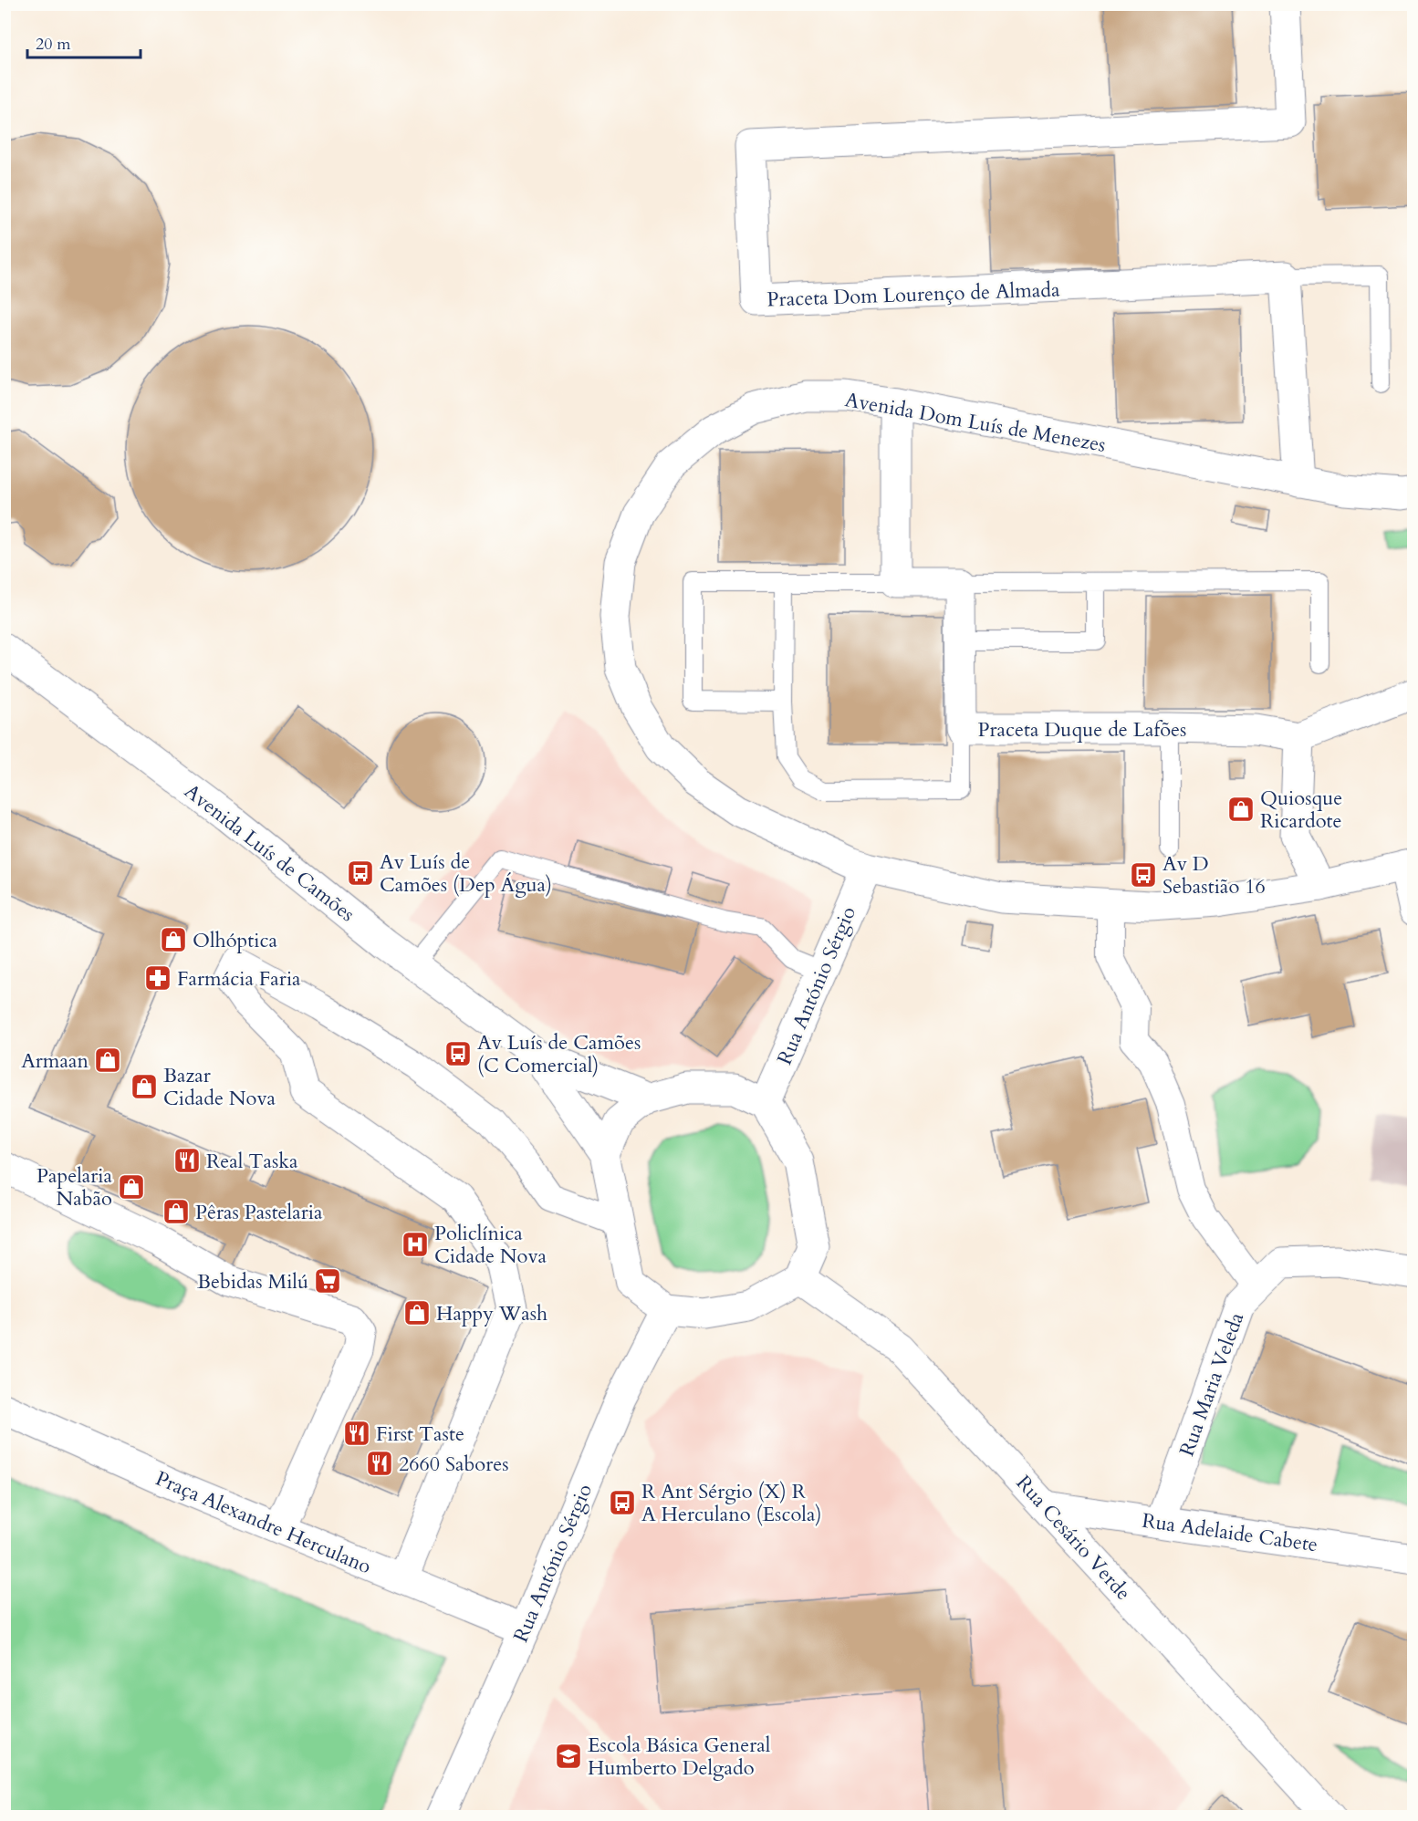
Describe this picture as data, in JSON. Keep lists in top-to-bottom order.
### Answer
{
  "streets": {
    "street": [
      "Praceta Dom Lourenço de Almada",
      "Avenida Dom Luís de Menezes",
      "Praceta Duque de Lafões",
      "Avenida Luís de Camões",
      "Rua António Sérgio",
      "Rua Maria Veleda",
      "Praça Alexandre Herculano",
      "Rua Adelaide Cabete",
      "Rua Cesário Verde"
    ]
  },
  "crossings": [
    ["Avenida Dom Luís de Menezes", "Rua António Sérgio"],
    ["Rua António Sérgio", "Praça Alexandre Herculano"],
    ["Rua Maria Veleda", "Rua Adelaide Cabete"],
    ["Rua Adelaide Cabete", "Rua Cesário Verde"]
  ],
  "places": {
    "shop": [
      "Quiosque Ricardote",
      "Olhóptica",
      "Armaan",
      "Bazar Cidade Nova",
      "Papelaria Nabão",
      "Pêras Pastelaria",
      "Happy Wash"
    ],
    "bus stop": [
      "Av Luís de Camões (Dep Água)",
      "Av D Sebastião 16",
      "Av Luís de Camões (C Comercial)",
      "R Ant Sérgio (X) R A Herculano (Escola)"
    ],
    "pharmacy": ["Farmácia Faria"],
    "restaurant": ["Real Taska", "First Taste", "2660 Sabores"],
    "hospital": ["Policlínica Cidade Nova"],
    "supermarket": ["Bebidas Milú"],
    "school or university": ["Escola Básica General Humberto Delgado"]
  },
  "scale_bar": "20 m"
}
